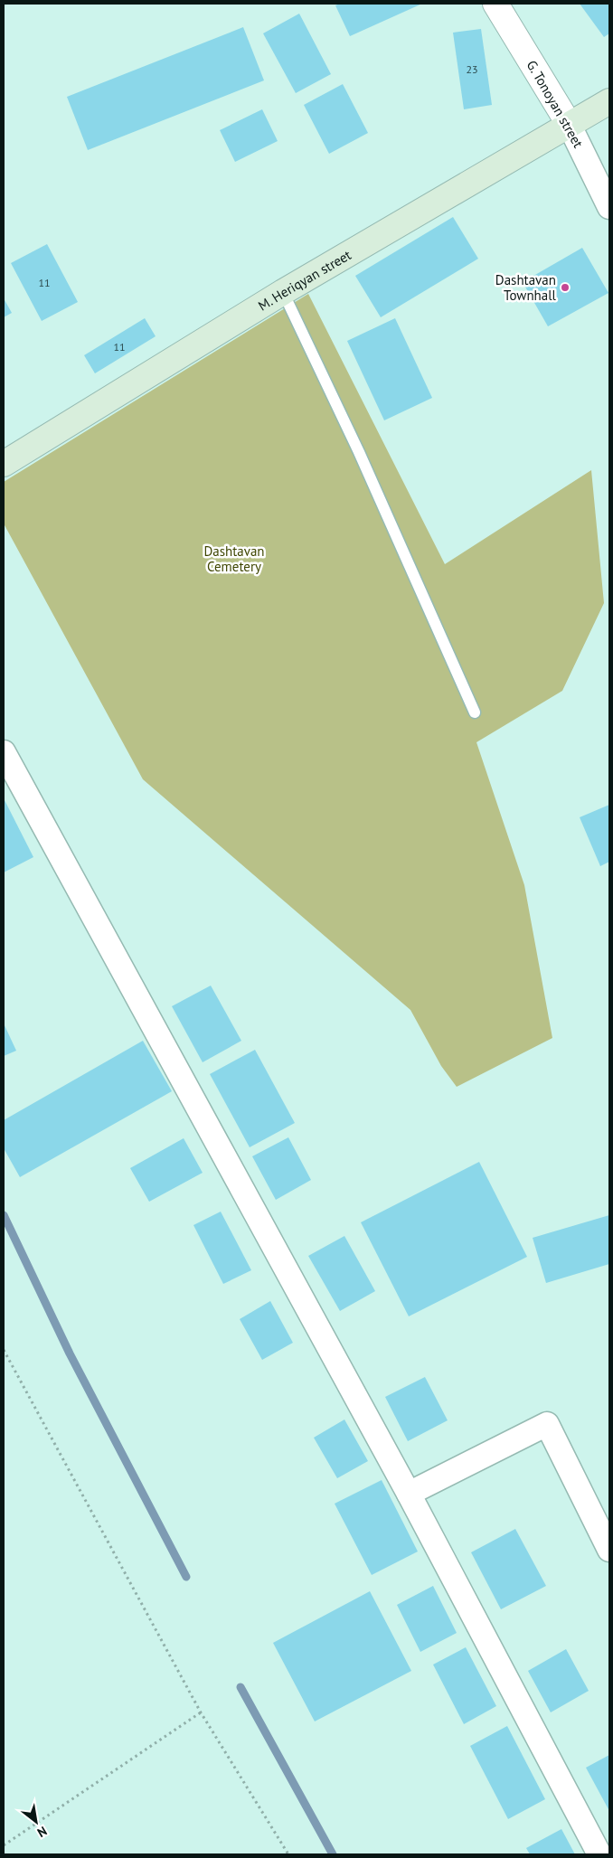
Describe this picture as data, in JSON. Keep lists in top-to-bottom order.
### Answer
{
  "streets": {
    "main road": ["M. Heriqyan street"],
    "street": ["G. Tonoyan street"]
  },
  "crossings": [
    ["G. Tonoyan street", "M. Heriqyan street"]
  ],
  "parks": ["Dashtavan Cemetery"],
  "places": ["Dashtavan Townhall"],
  "house_numbers": ["23", "11", "11"],
  "north": "bottom right"
}
